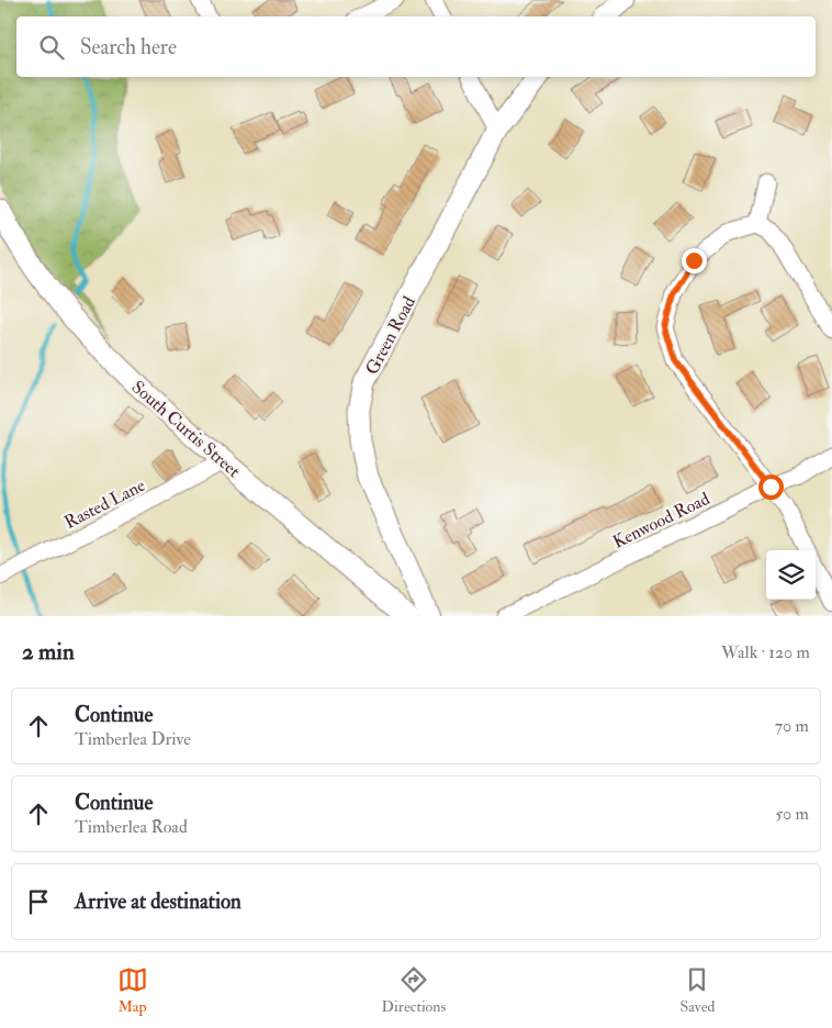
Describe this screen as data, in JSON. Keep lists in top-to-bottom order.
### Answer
{
  "streets": {
    "street": [
      "Green Road",
      "South Curtis Street",
      "Rasted Lane",
      "Kenwood Road"
    ]
  },
  "crossings": [
    ["South Curtis Street", "Rasted Lane"]
  ],
  "page": {
    "search": "Search here",
    "heading": ["2 min", "Walk · 120 m"],
    "list": [
      ["Continue", "Timberlea Drive", "70 m"],
      ["Continue", "Timberlea Road", "50 m"],
      "Arrive at destination"
    ],
    "nav": ["Map", "Directions", "Saved"]
  }
}
